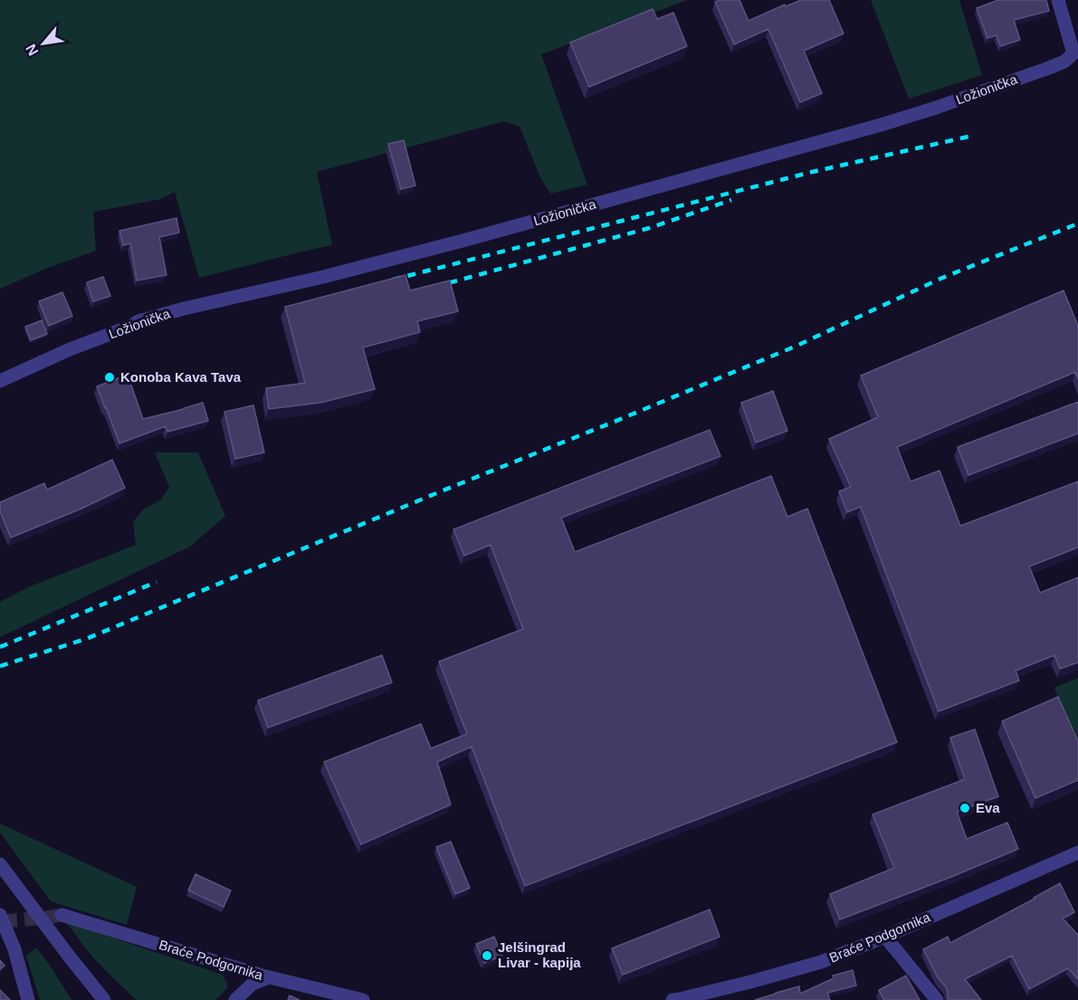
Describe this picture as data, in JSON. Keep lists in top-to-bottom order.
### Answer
{
  "streets": {
    "street": ["Ložionička", "Braće Podgornika"]
  },
  "places": ["Konoba Kava Tava", "Eva", "Jelšingrad Livar - kapija"],
  "north": "bottom left"
}
